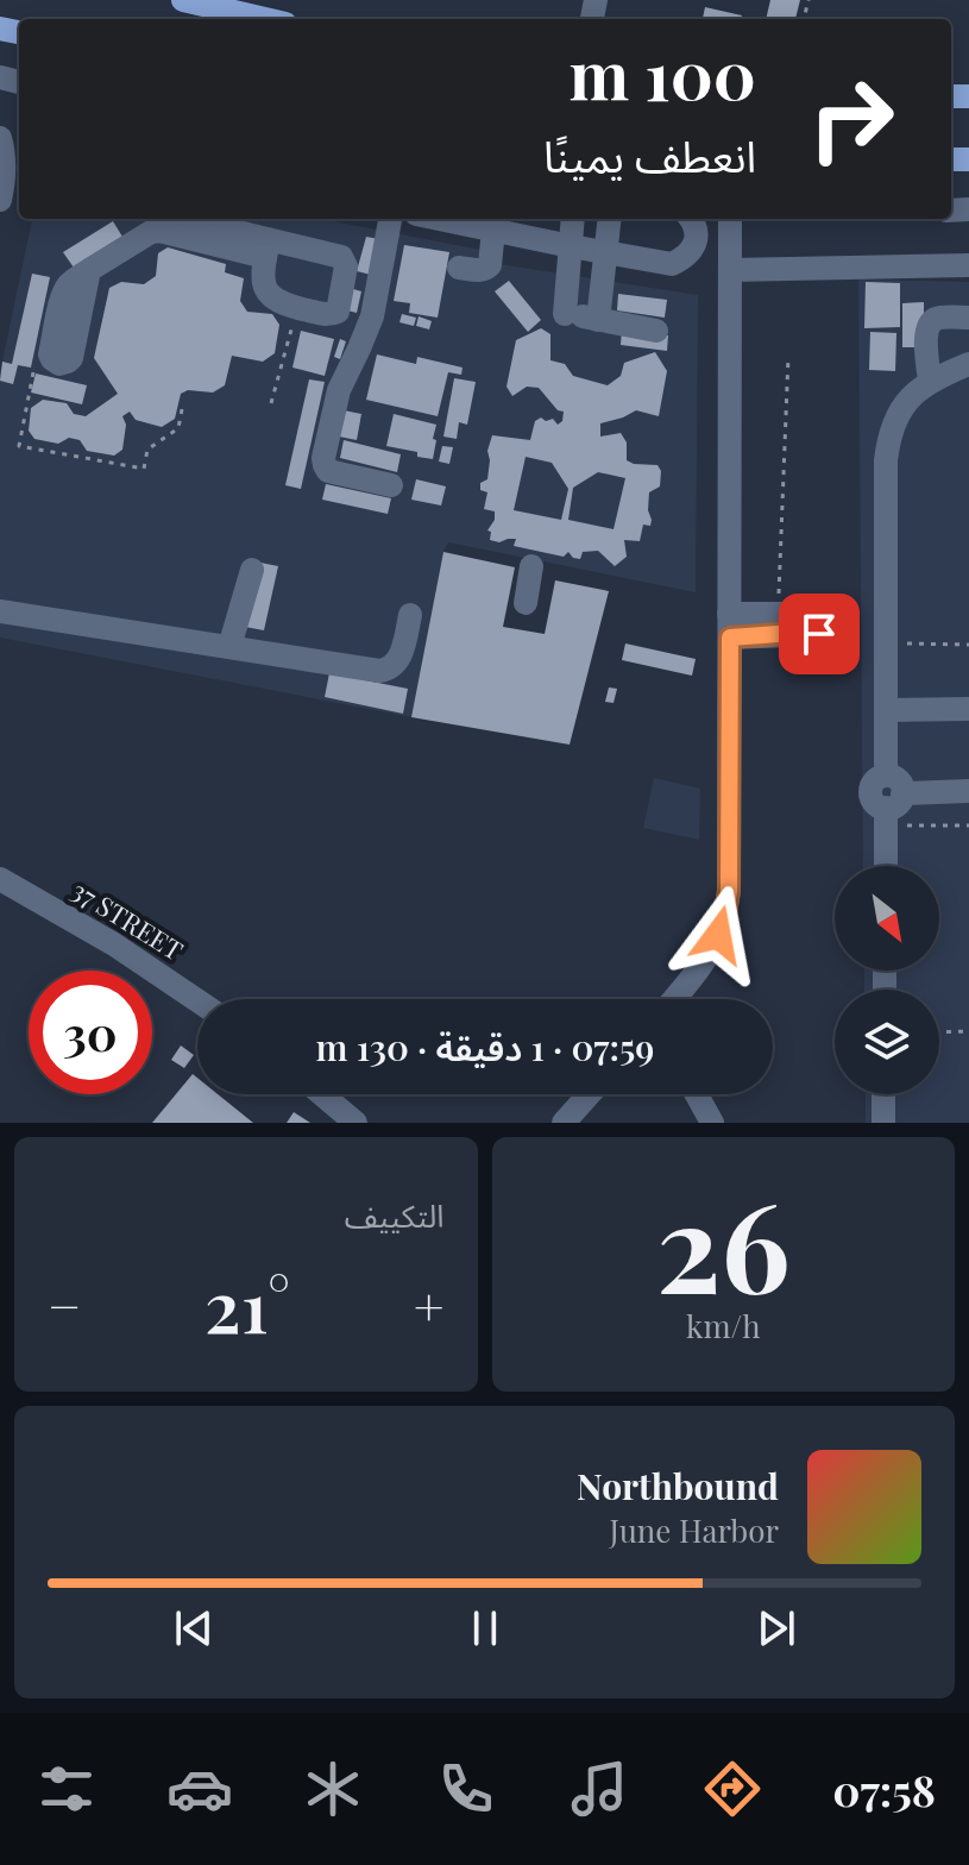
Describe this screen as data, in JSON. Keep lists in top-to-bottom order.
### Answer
{
  "streets": {
    "street": ["37 STREET"]
  },
  "north": "bottom right",
  "page": {
    "turn": ["100 m", "انعطف يمينًا"],
    "limit": "30",
    "trip": "07:59 · 1 دقيقة · 130 m",
    "tile": [
      ["26", "km/h"],
      "التكييف"
    ],
    "heat": ["−", "21°", "+"],
    "song": ["Northbound", "June Harbor"],
    "tabs": "07:58"
  }
}
